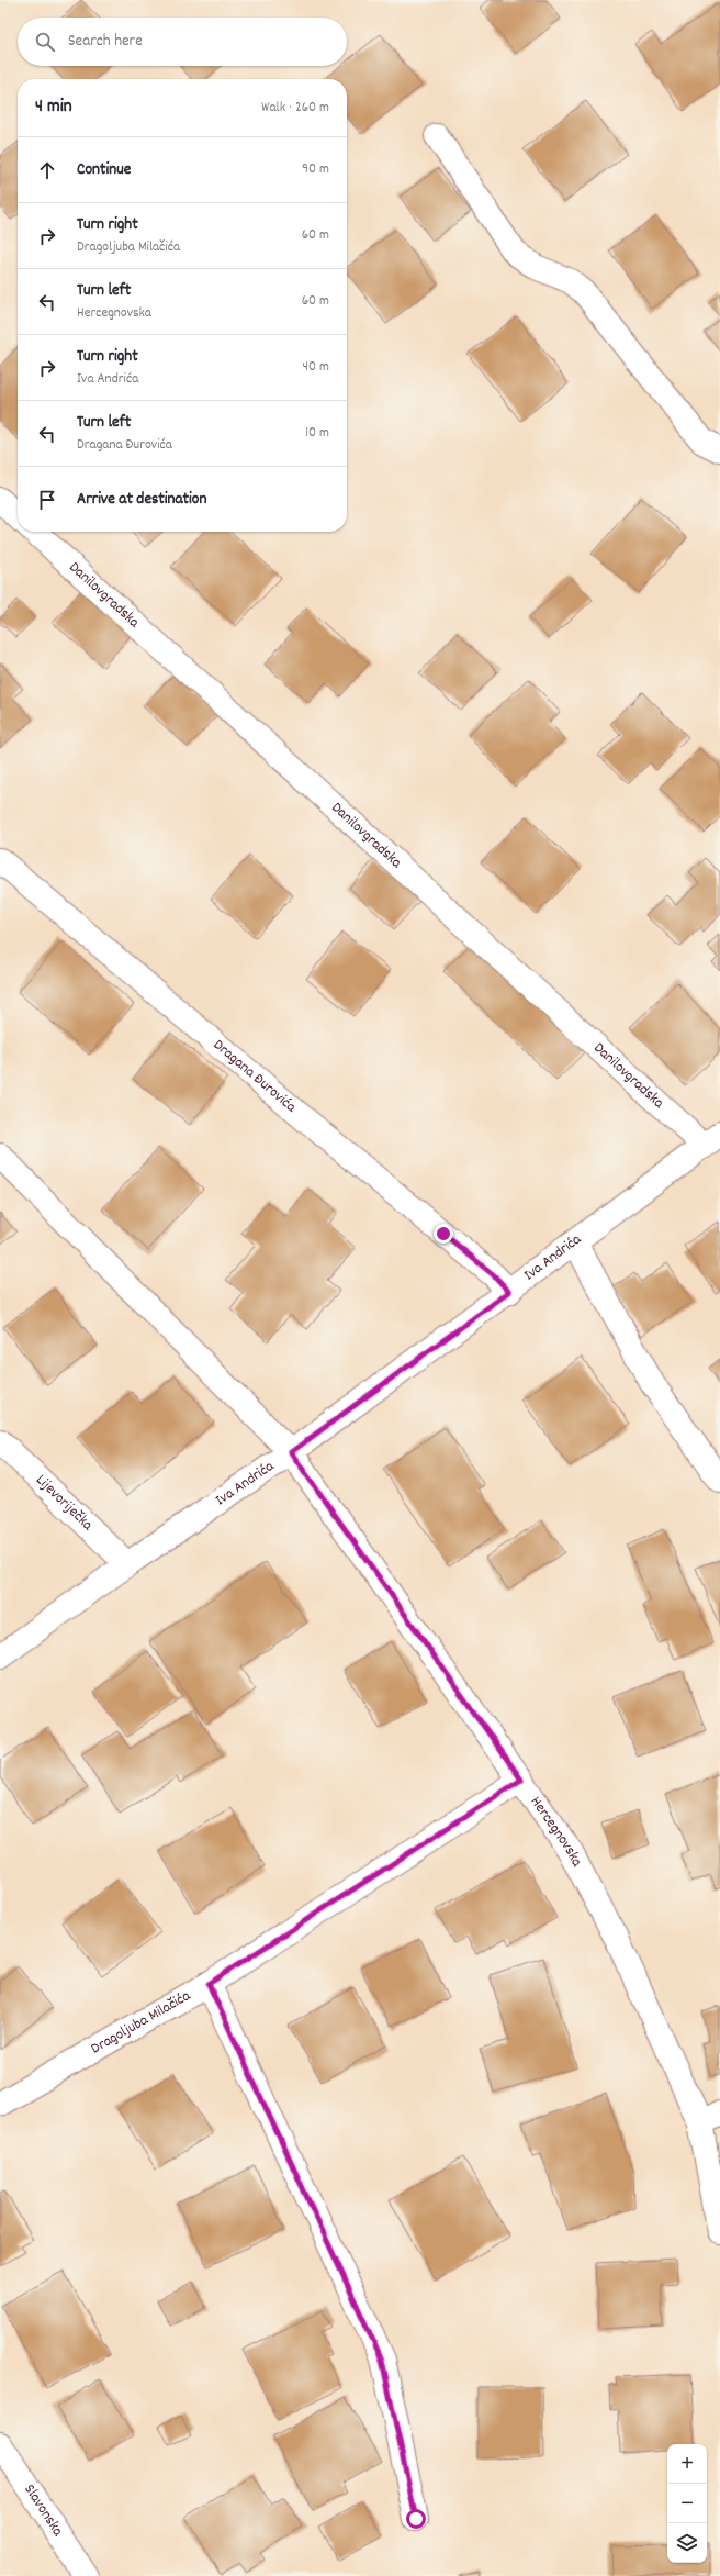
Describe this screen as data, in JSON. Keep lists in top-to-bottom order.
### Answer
{
  "streets": {
    "street": [
      "Danilovgradska",
      "Dragana Đurovića",
      "Iva Andrića",
      "Lijevoriječka",
      "Hercegnovska",
      "Dragoljuba Milačića",
      "Slavonska"
    ]
  },
  "crossings": [
    ["Danilovgradska", "Iva Andrića"],
    ["Dragana Đurovića", "Iva Andrića"],
    ["Iva Andrića", "Lijevoriječka"],
    ["Iva Andrića", "Hercegnovska"],
    ["Hercegnovska", "Dragoljuba Milačića"]
  ],
  "page": {
    "search": "Search here",
    "heading": ["4 min", "Walk · 260 m"],
    "list": [
      ["Continue", "90 m"],
      ["Turn right", "Dragoljuba Milačića", "60 m"],
      ["Turn left", "Hercegnovska", "60 m"],
      ["Turn right", "Iva Andrića", "40 m"],
      ["Turn left", "Dragana Đurovića", "10 m"],
      "Arrive at destination"
    ],
    "map_buttons": ["+", "−"]
  }
}
